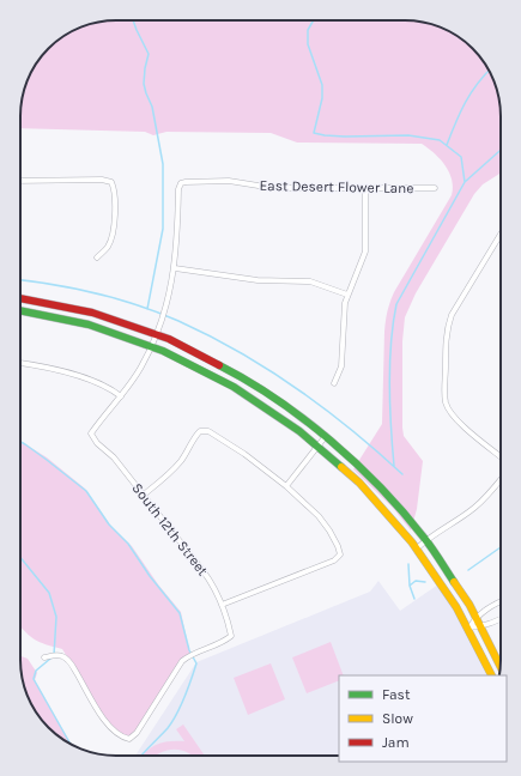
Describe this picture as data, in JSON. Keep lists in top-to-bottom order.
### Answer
{
  "streets": {
    "street": ["East Desert Flower Lane", "South 12th Street"]
  },
  "legend": ["Fast", "Slow", "Jam"]
}
